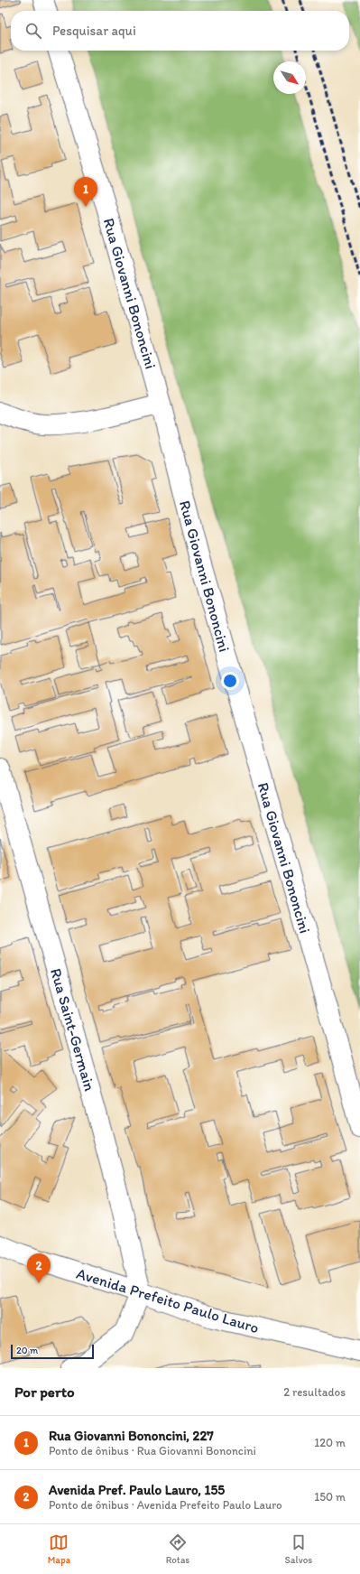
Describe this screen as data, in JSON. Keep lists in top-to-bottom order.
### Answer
{
  "streets": {
    "street": ["Rua Giovanni Bononcini", "Rua Saint-Germain", "Avenida Prefeito Paulo Lauro"]
  },
  "crossings": [
    ["Rua Saint-Germain", "Avenida Prefeito Paulo Lauro"]
  ],
  "scale_bar": "20 m",
  "north": "bottom right",
  "page": {
    "search": "Pesquisar aqui",
    "pins": ["1", "2"],
    "scale": "20 m",
    "heading": ["Por perto", "2 resultados"],
    "list": [
      {
        "mark": "1",
        "name": "Rua Giovanni Bononcini, 227",
        "note": "Ponto de ônibus · Rua Giovanni Bononcini",
        "value": "120 m"
      },
      {
        "mark": "2",
        "name": "Avenida Pref. Paulo Lauro, 155",
        "note": "Ponto de ônibus · Avenida Prefeito Paulo Lauro",
        "value": "150 m"
      }
    ],
    "nav": ["Mapa", "Rotas", "Salvos"]
  }
}
